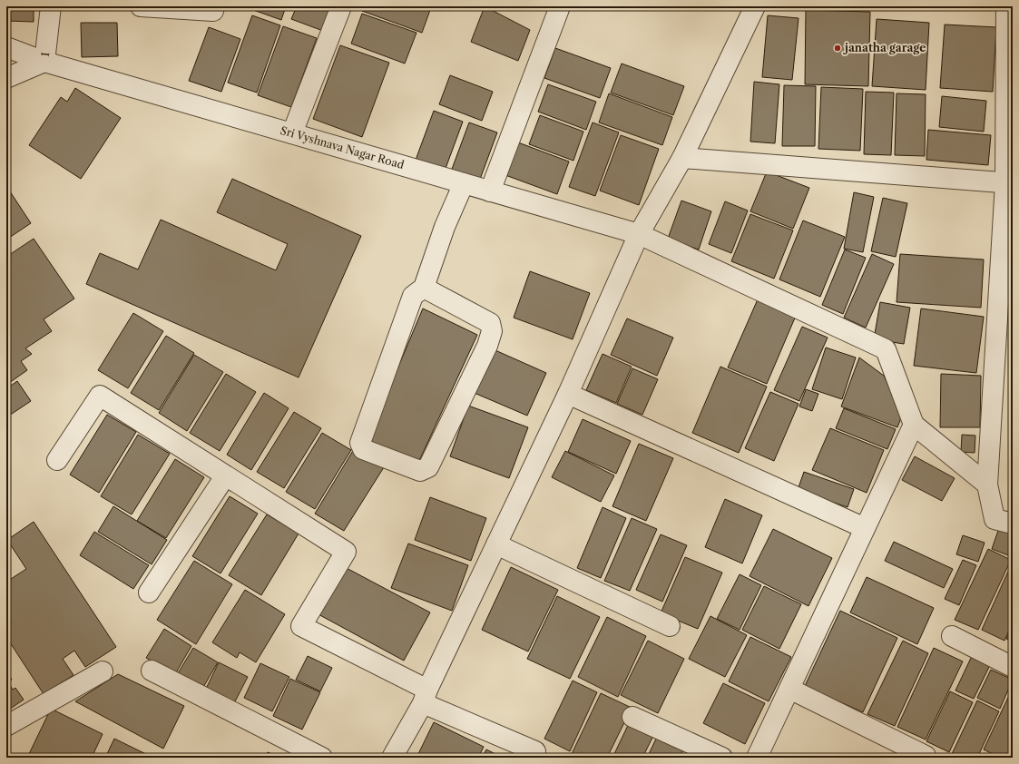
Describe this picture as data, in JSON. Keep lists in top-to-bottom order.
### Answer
{
  "streets": {
    "street": ["1", "Sri Vyshnava Nagar Road"]
  },
  "crossings": [
    ["1", "Sri Vyshnava Nagar Road"]
  ],
  "places": ["janatha garage"]
}
